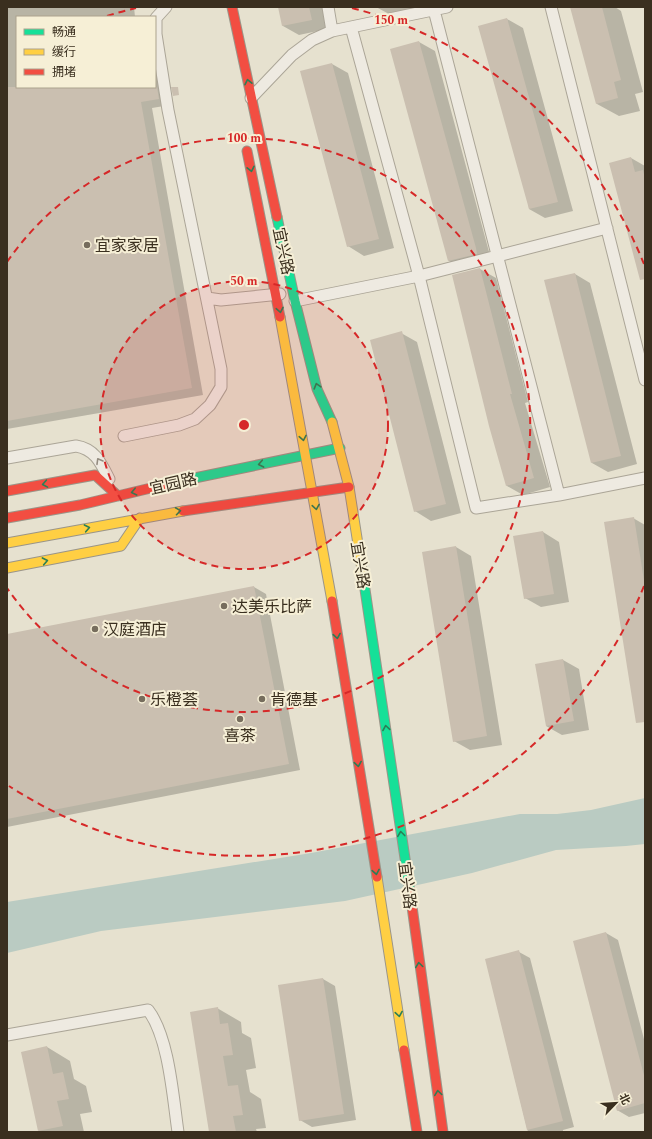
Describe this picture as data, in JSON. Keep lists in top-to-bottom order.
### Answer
{
  "streets": {
    "street": ["宜兴路", "宜园路"]
  },
  "crossings": [
    ["宜兴路", "宜园路"]
  ],
  "places": [
    "宜家家居",
    "达美乐比萨",
    "汉庭酒店",
    "乐橙荟",
    "肯德基",
    "喜茶"
  ],
  "legend": ["畅通", "缓行", "拥堵"],
  "north": "top right",
  "rings": ["150 m", "100 m", "50 m"]
}
